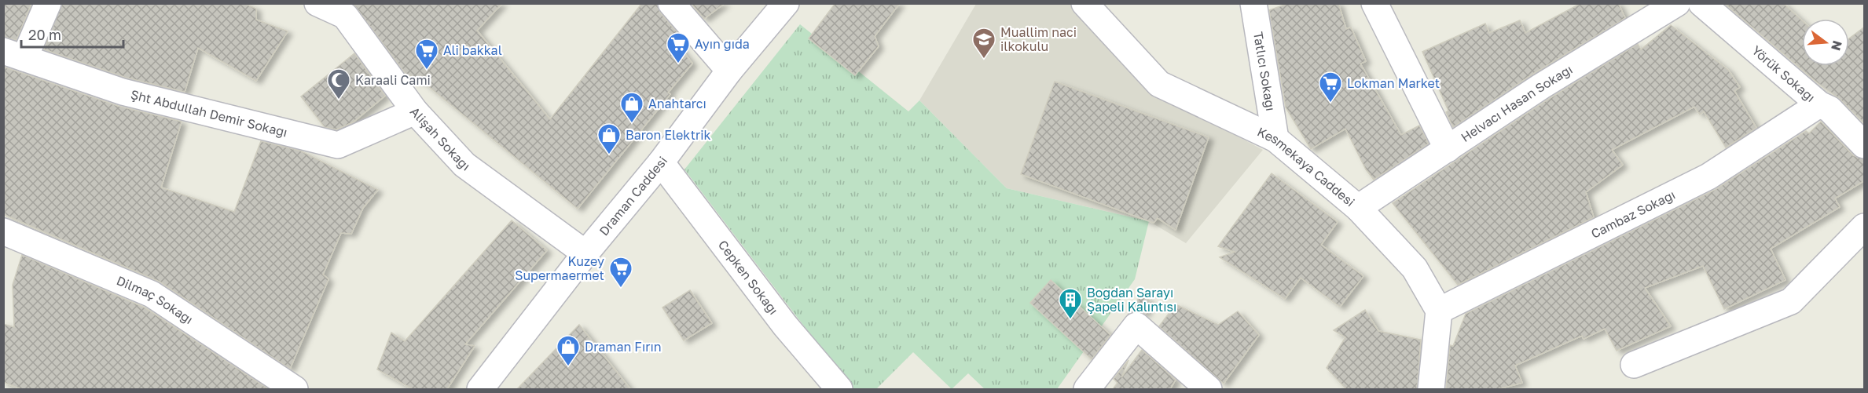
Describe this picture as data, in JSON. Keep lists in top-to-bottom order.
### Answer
{
  "streets": {
    "street": [
      "Tatlıcı Sokağı",
      "Yörük Sokağı",
      "Helvacı Hasan Sokağı",
      "Şht Abdullah Demir Sokağı",
      "Alişah Sokağı",
      "Kesmekaya Caddesi",
      "Draman Caddesi",
      "Cambaz Sokağı",
      "Cepken Sokağı",
      "Dilmaç Sokağı"
    ]
  },
  "crossings": [
    ["Tatlıcı Sokağı", "Kesmekaya Caddesi"],
    ["Yörük Sokağı", "Cambaz Sokağı"],
    ["Helvacı Hasan Sokağı", "Kesmekaya Caddesi"],
    ["Şht Abdullah Demir Sokağı", "Alişah Sokağı"],
    ["Alişah Sokağı", "Draman Caddesi"],
    ["Kesmekaya Caddesi", "Cambaz Sokağı"],
    ["Draman Caddesi", "Cepken Sokağı"]
  ],
  "places": {
    "school or university": ["Muallim naci ilkokulu"],
    "supermarket": [
      "Ayın gıda",
      "Ali bakkal",
      "Lokman Market",
      "Kuzey Supermaermet"
    ],
    "mosque": ["Karaali Cami"],
    "shop": ["Anahtarcı", "Baron Elektrik", "Draman Fırın"],
    "building": ["Boğdan Sarayı Şapeli Kalıntısı"]
  },
  "scale_bar": "20 m",
  "north": "right"
}
